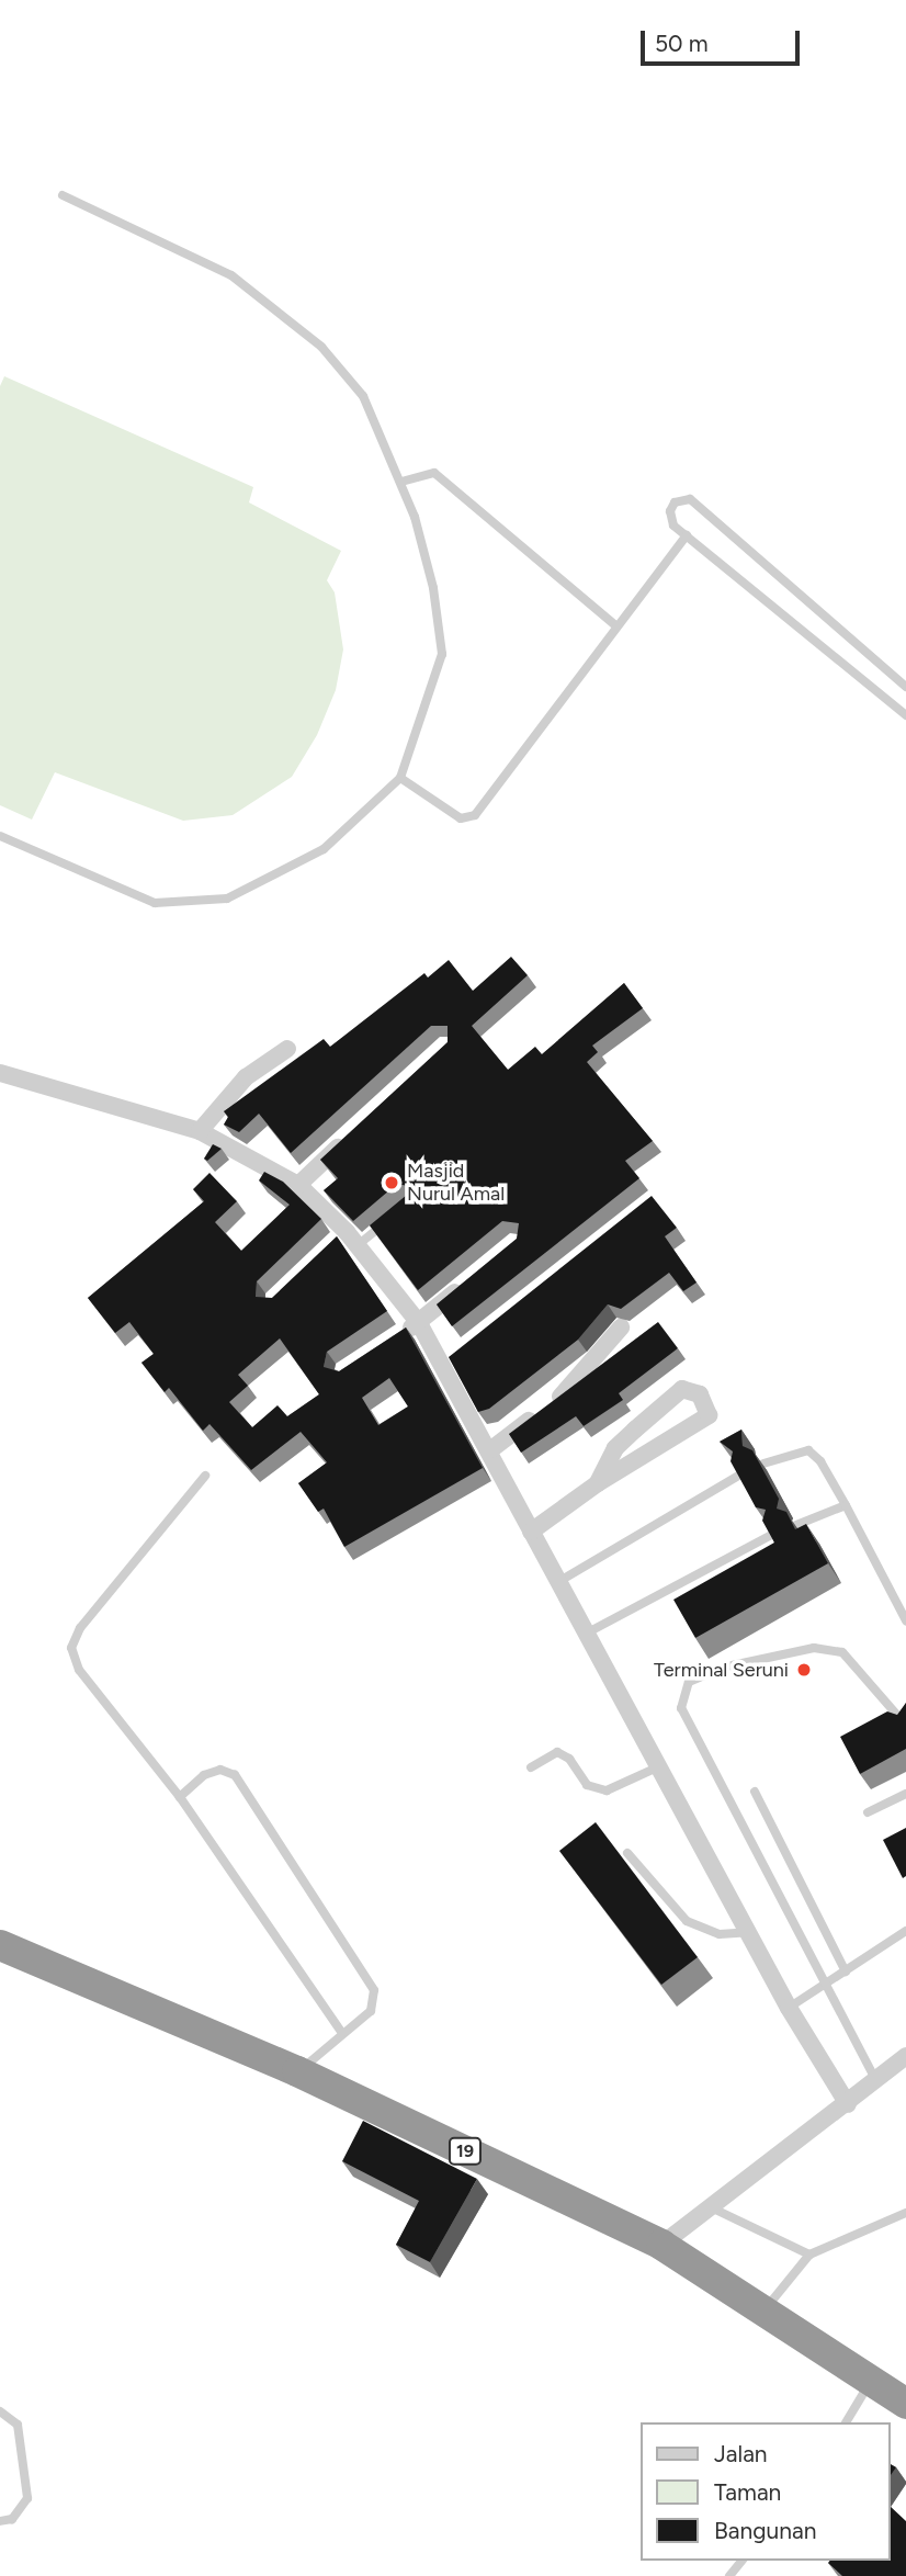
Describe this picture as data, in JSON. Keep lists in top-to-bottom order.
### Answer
{
  "streets": {
    "highway": ["19"]
  },
  "places": ["Masjid Nurul Amal", "Terminal Seruni"],
  "legend": ["Jalan", "Taman", "Bangunan"],
  "scale_bar": "50 m"
}
